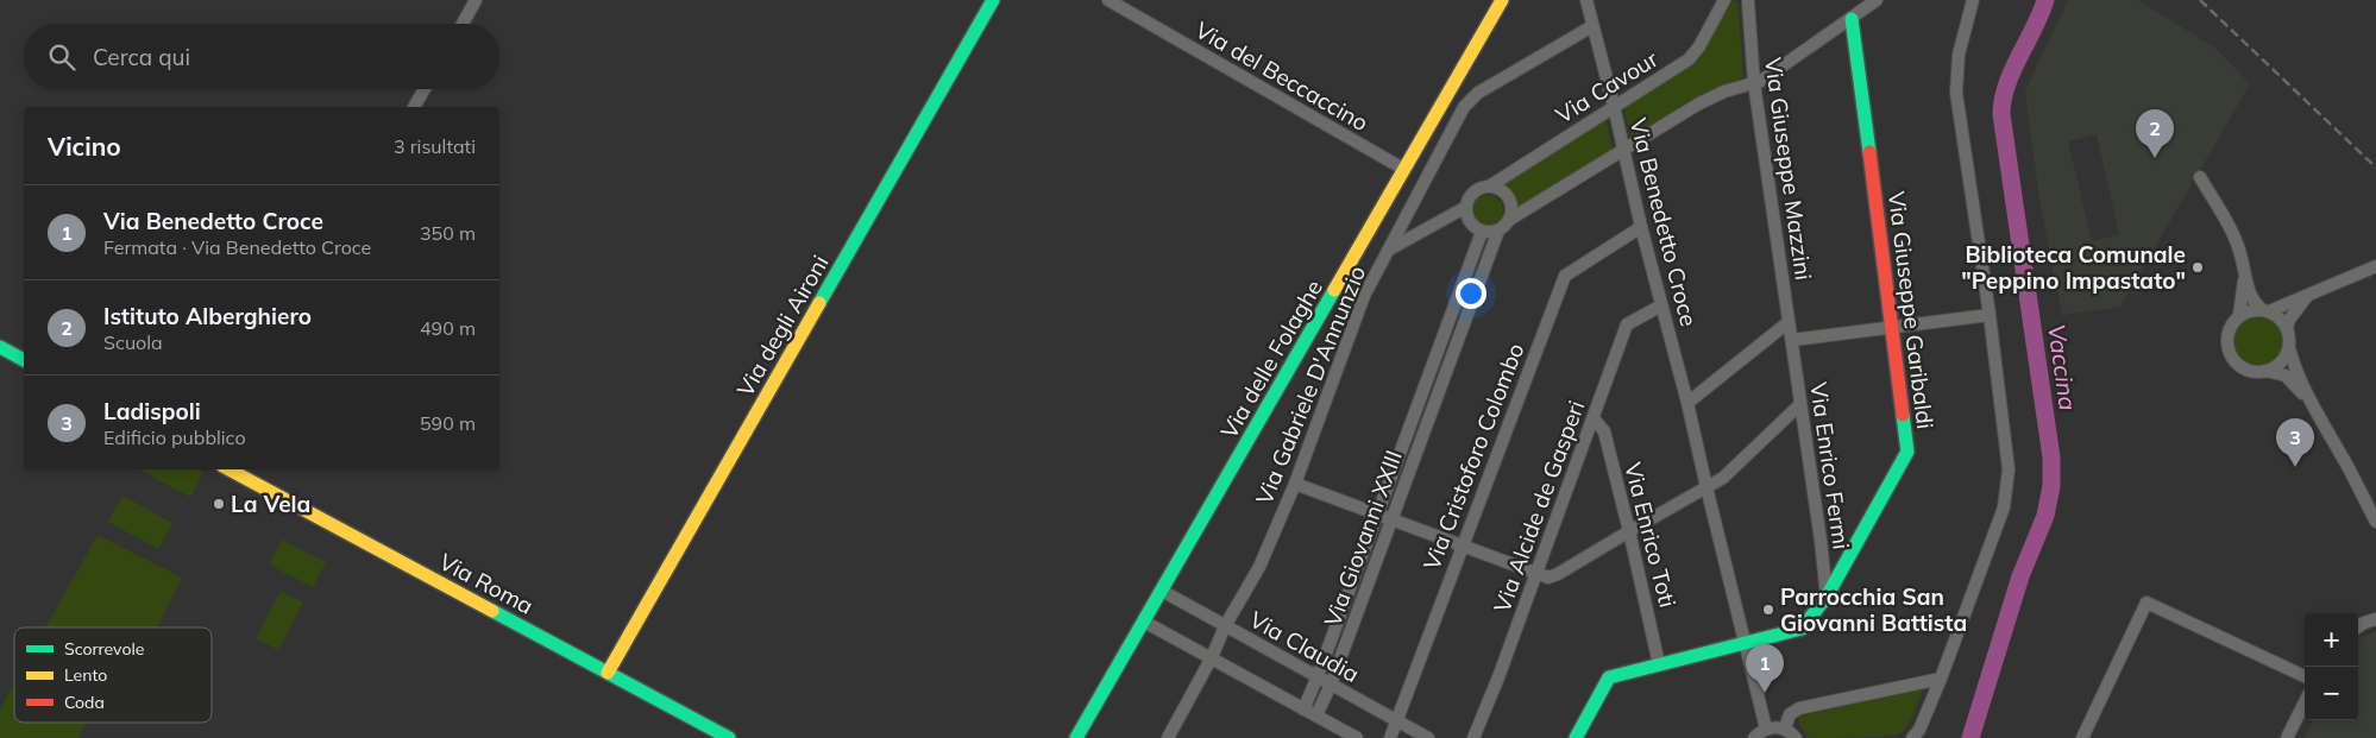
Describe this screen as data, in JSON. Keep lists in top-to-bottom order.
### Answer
{
  "streets": {
    "street": [
      "Via del Beccaccino",
      "Via Cavour",
      "Via Giuseppe Mazzini",
      "Via Benedetto Croce",
      "Via Giuseppe Garibaldi",
      "Via degli Aironi",
      "Via delle Folaghe",
      "Via Gabriele D'Annunzio",
      "Via Cristoforo Colombo",
      "Via Enrico Fermi",
      "Via Alcide de Gasperi",
      "Via Enrico Toti",
      "Via Giovanni XXIII",
      "Via Roma",
      "Via Claudia"
    ]
  },
  "crossings": [
    ["Via del Beccaccino", "Via delle Folaghe"],
    ["Via Cavour", "Via Benedetto Croce"],
    ["Via Cavour", "Via Giovanni XXIII"],
    ["Via Giuseppe Mazzini", "Via Enrico Fermi"],
    ["Via Benedetto Croce", "Via Giuseppe Garibaldi"],
    ["Via Benedetto Croce", "Via Gabriele D'Annunzio"],
    ["Via Benedetto Croce", "Via Cristoforo Colombo"],
    ["Via Benedetto Croce", "Via Alcide de Gasperi"],
    ["Via Giuseppe Garibaldi", "Via Enrico Fermi"],
    ["Via Giuseppe Garibaldi", "Via Enrico Toti"],
    ["Via degli Aironi", "Via Roma"],
    ["Via delle Folaghe", "Via Claudia"],
    ["Via Gabriele D'Annunzio", "Via Claudia"],
    ["Via Cristoforo Colombo", "Via Claudia"],
    ["Via Alcide de Gasperi", "Via Enrico Toti"],
    ["Via Giovanni XXIII", "Via Claudia"]
  ],
  "water": ["Vaccina"],
  "places": ["Biblioteca Comunale \"Peppino Impastato\"", "La Vela", "Parrocchia San Giovanni Battista"],
  "legend": ["Scorrevole", "Lento", "Coda"],
  "page": {
    "search": "Cerca qui",
    "heading": ["Vicino", "3 risultati"],
    "pins": ["2", "3", "1"],
    "list": [
      {
        "mark": "1",
        "name": "Via Benedetto Croce",
        "note": "Fermata · Via Benedetto Croce",
        "value": "350 m"
      },
      {
        "mark": "2",
        "name": "Istituto Alberghiero",
        "note": "Scuola",
        "value": "490 m"
      },
      {
        "mark": "3",
        "name": "Ladispoli",
        "note": "Edificio pubblico",
        "value": "590 m"
      }
    ],
    "map_buttons": ["+", "−"]
  }
}
